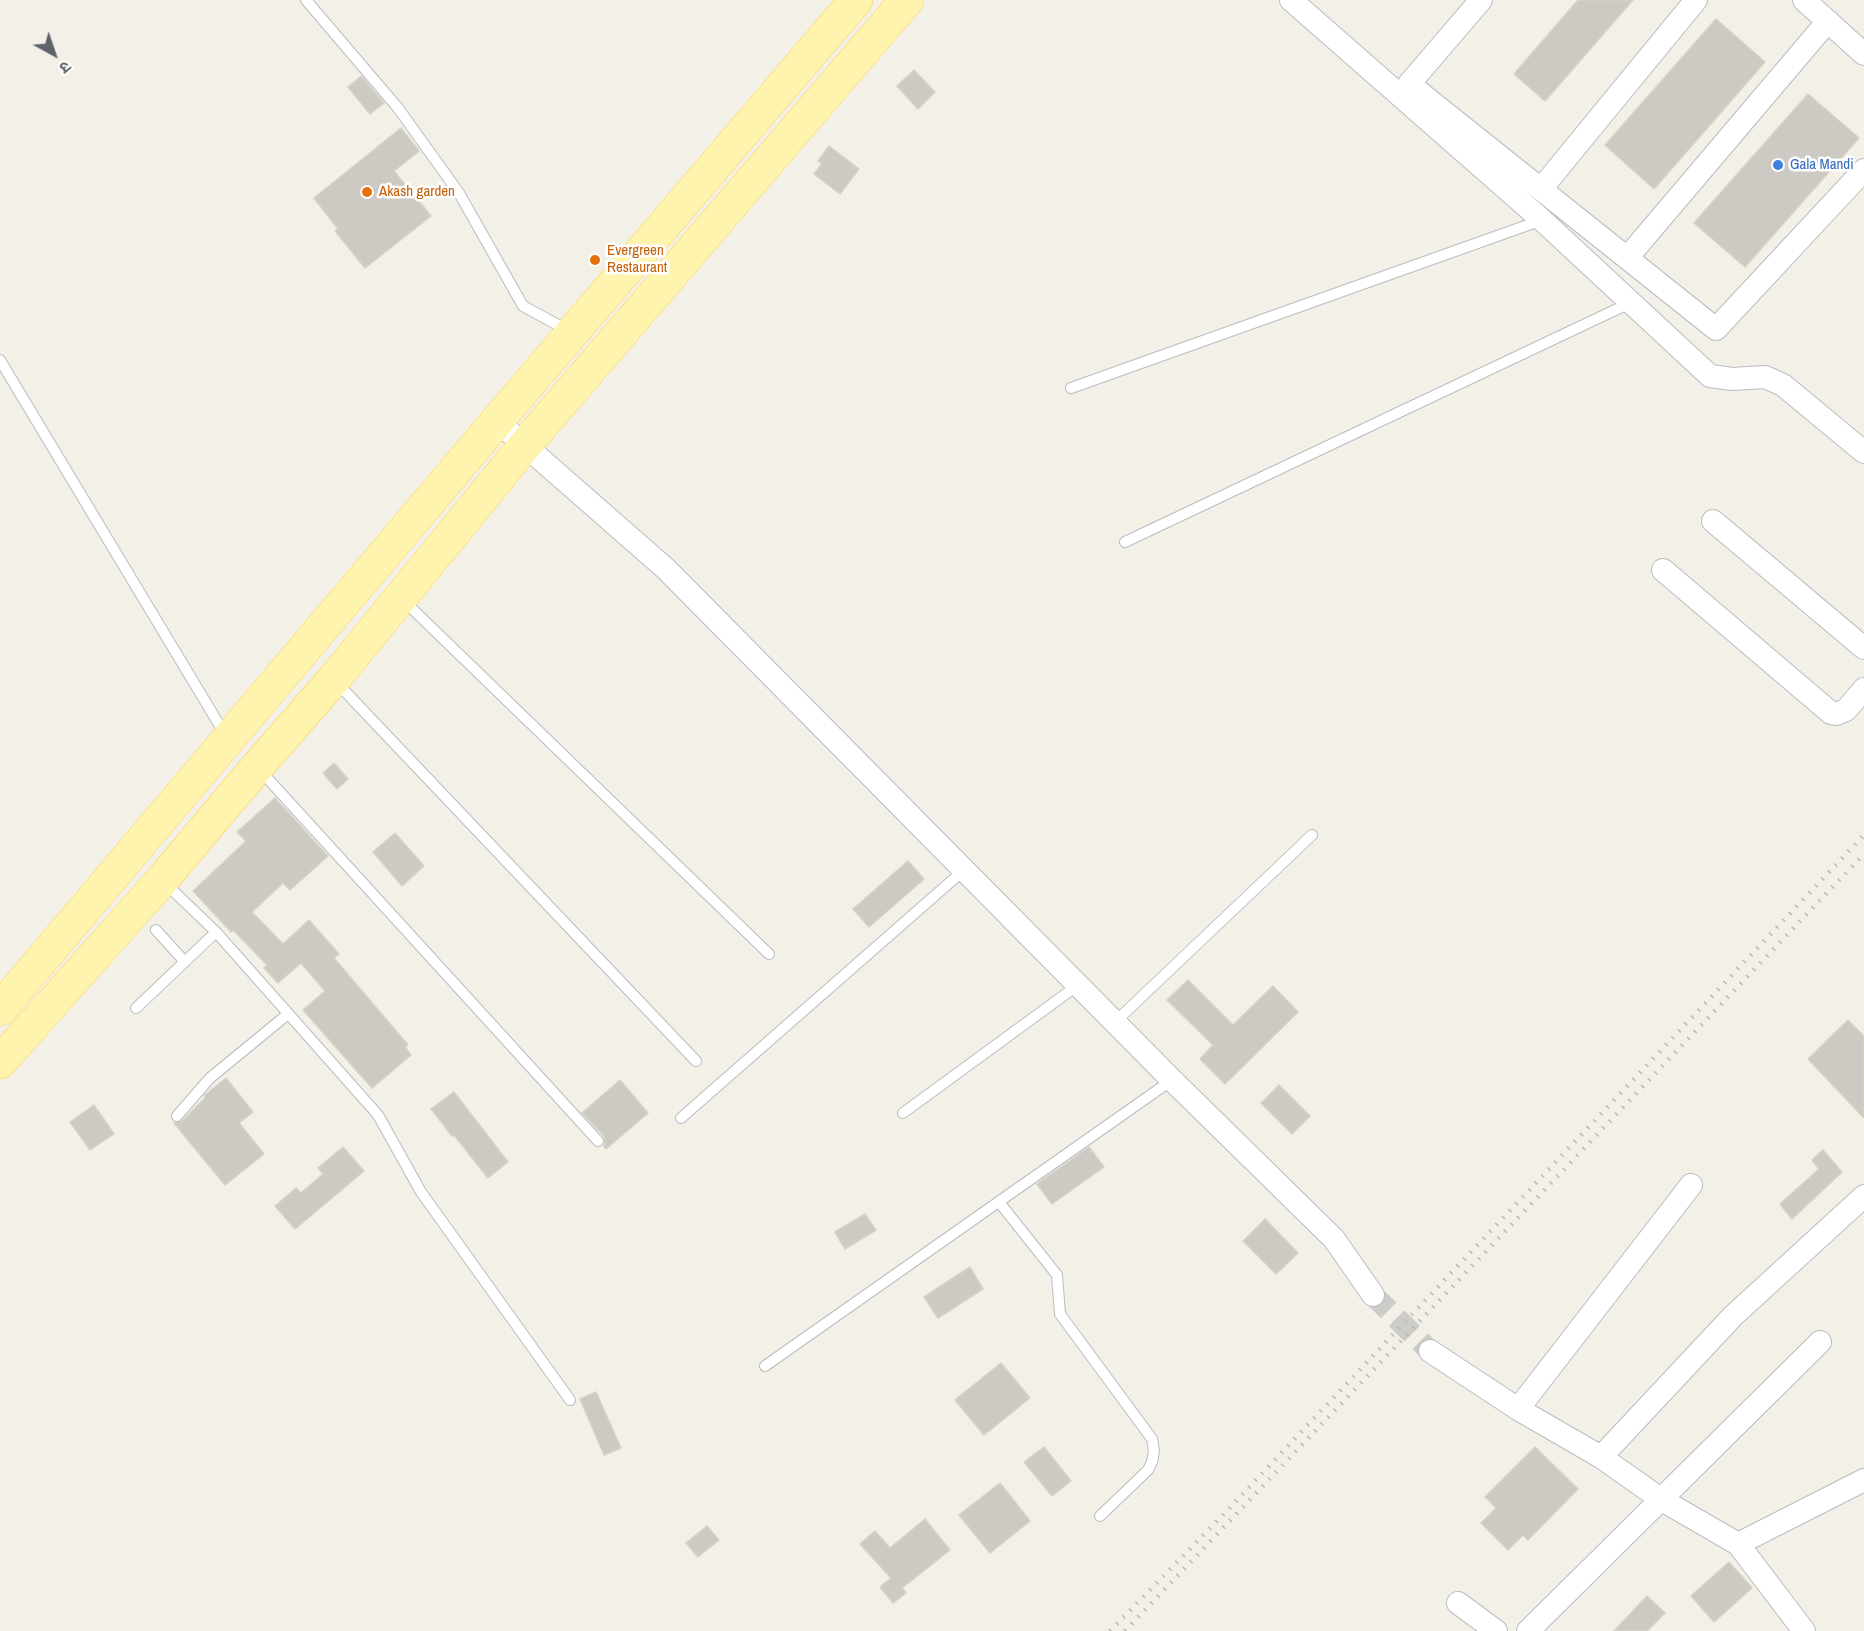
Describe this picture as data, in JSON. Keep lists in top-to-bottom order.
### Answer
{
  "places": ["Gala Mandi", "Akash garden", "Evergreen Restaurant"],
  "north": "bottom right"
}
